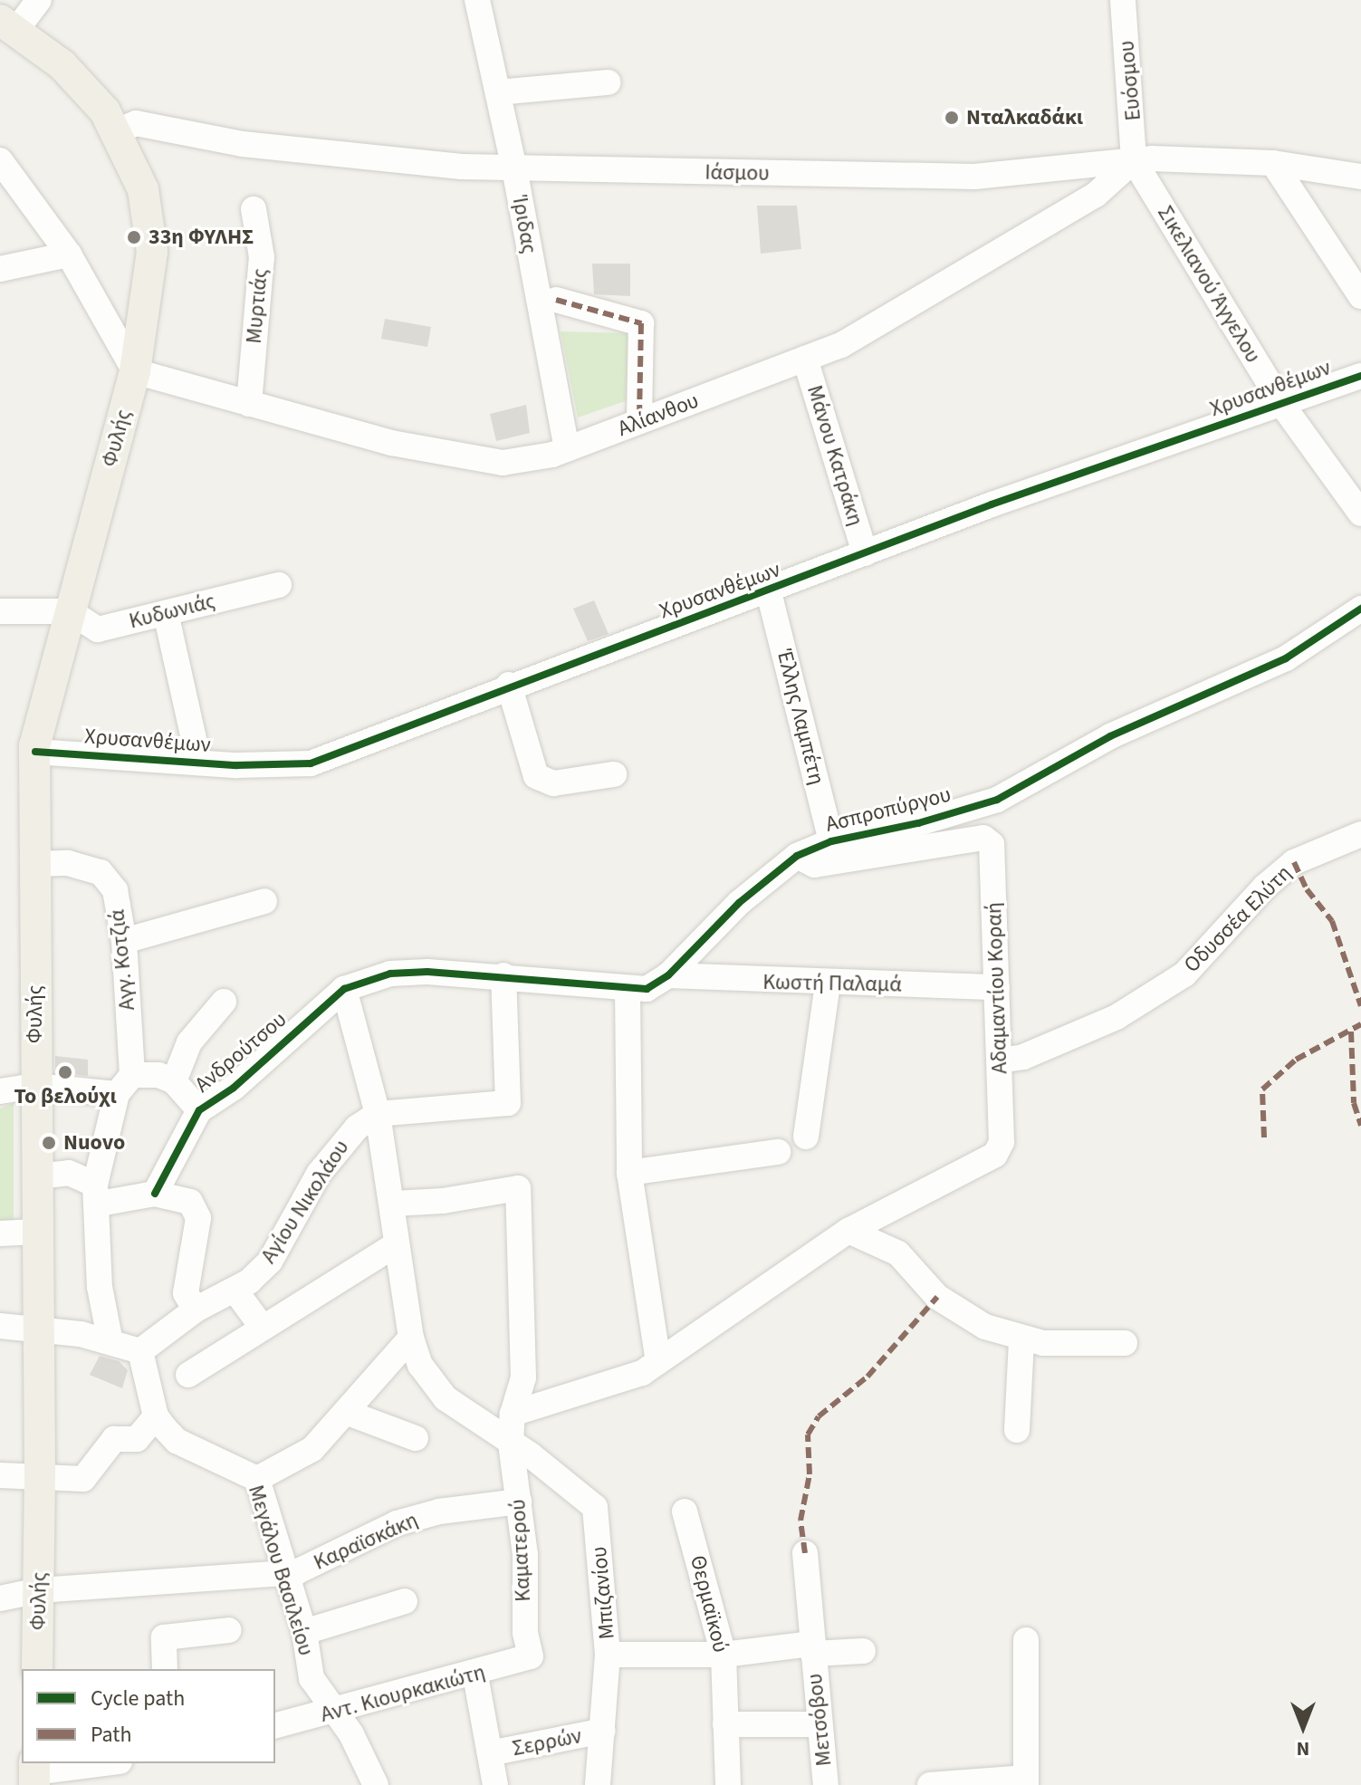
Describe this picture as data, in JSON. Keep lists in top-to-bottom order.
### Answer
{
  "streets": {
    "main road": ["Φυλής"],
    "street": [
      "Ευόσμου",
      "Ιάσμου",
      "Ίριδας",
      "Σικελιανού Άγγελου",
      "Μυρτιάς",
      "Χρυσανθέμων",
      "Αλίανθου",
      "Μάνου Κατράκη",
      "Κυδωνιάς",
      "Έλλης Λαμπέτη",
      "Ασπροπύργου",
      "Οδυσσέα Ελύτη",
      "Αγγ. Κοτζιά",
      "Κωστή Παλαμά",
      "Αδαμαντίου Κοραή",
      "Ανδρούτσου",
      "Αγίου Νικολάου",
      "Καραϊσκάκη",
      "Καματερού",
      "Μεγάλου Βασιλείου",
      "Μπιζανίου",
      "Θερμαϊκού",
      "Αντ. Κιουρκακιώτη",
      "Μετσόβου",
      "Σερρών"
    ]
  },
  "crossings": [
    ["Ευόσμου", "Ιάσμου"],
    ["Ευόσμου", "Σικελιανού Άγγελου"],
    ["Ευόσμου", "Αλίανθου"],
    ["Ιάσμου", "Ίριδας"],
    ["Ιάσμου", "Σικελιανού Άγγελου"],
    ["Ιάσμου", "Αλίανθου"],
    ["Ιάσμου", "Φυλής"],
    ["Ίριδας", "Αλίανθου"],
    ["Σικελιανού Άγγελου", "Χρυσανθέμων"],
    ["Σικελιανού Άγγελου", "Αλίανθου"],
    ["Μυρτιάς", "Αλίανθου"],
    ["Χρυσανθέμων", "Φυλής"],
    ["Χρυσανθέμων", "Μάνου Κατράκη"],
    ["Χρυσανθέμων", "Έλλης Λαμπέτη"],
    ["Αλίανθου", "Φυλής"],
    ["Αλίανθου", "Μάνου Κατράκη"],
    ["Φυλής", "Κυδωνιάς"],
    ["Φυλής", "Αγγ. Κοτζιά"],
    ["Φυλής", "Καραϊσκάκη"],
    ["Έλλης Λαμπέτη", "Ασπροπύργου"],
    ["Ασπροπύργου", "Κωστή Παλαμά"],
    ["Ασπροπύργου", "Αδαμαντίου Κοραή"],
    ["Ασπροπύργου", "Ανδρούτσου"],
    ["Ασπροπύργου", "Μπιζανίου"],
    ["Οδυσσέα Ελύτη", "Αδαμαντίου Κοραή"],
    ["Κωστή Παλαμά", "Αδαμαντίου Κοραή"],
    ["Ανδρούτσου", "Μπιζανίου"],
    ["Αγίου Νικολάου", "Μεγάλου Βασιλείου"],
    ["Αγίου Νικολάου", "Μπιζανίου"],
    ["Καραϊσκάκη", "Καματερού"],
    ["Καραϊσκάκη", "Μεγάλου Βασιλείου"],
    ["Καματερού", "Μπιζανίου"],
    ["Καματερού", "Αντ. Κιουρκακιώτη"],
    ["Μεγάλου Βασιλείου", "Αντ. Κιουρκακιώτη"],
    ["Μπιζανίου", "Σερρών"]
  ],
  "places": [
    "Νταλκαδάκι",
    "33η ΦΥΛΗΣ",
    "Το βελούχι",
    "Nuovo"
  ],
  "legend": ["Cycle path", "Path"],
  "north": "bottom"
}
